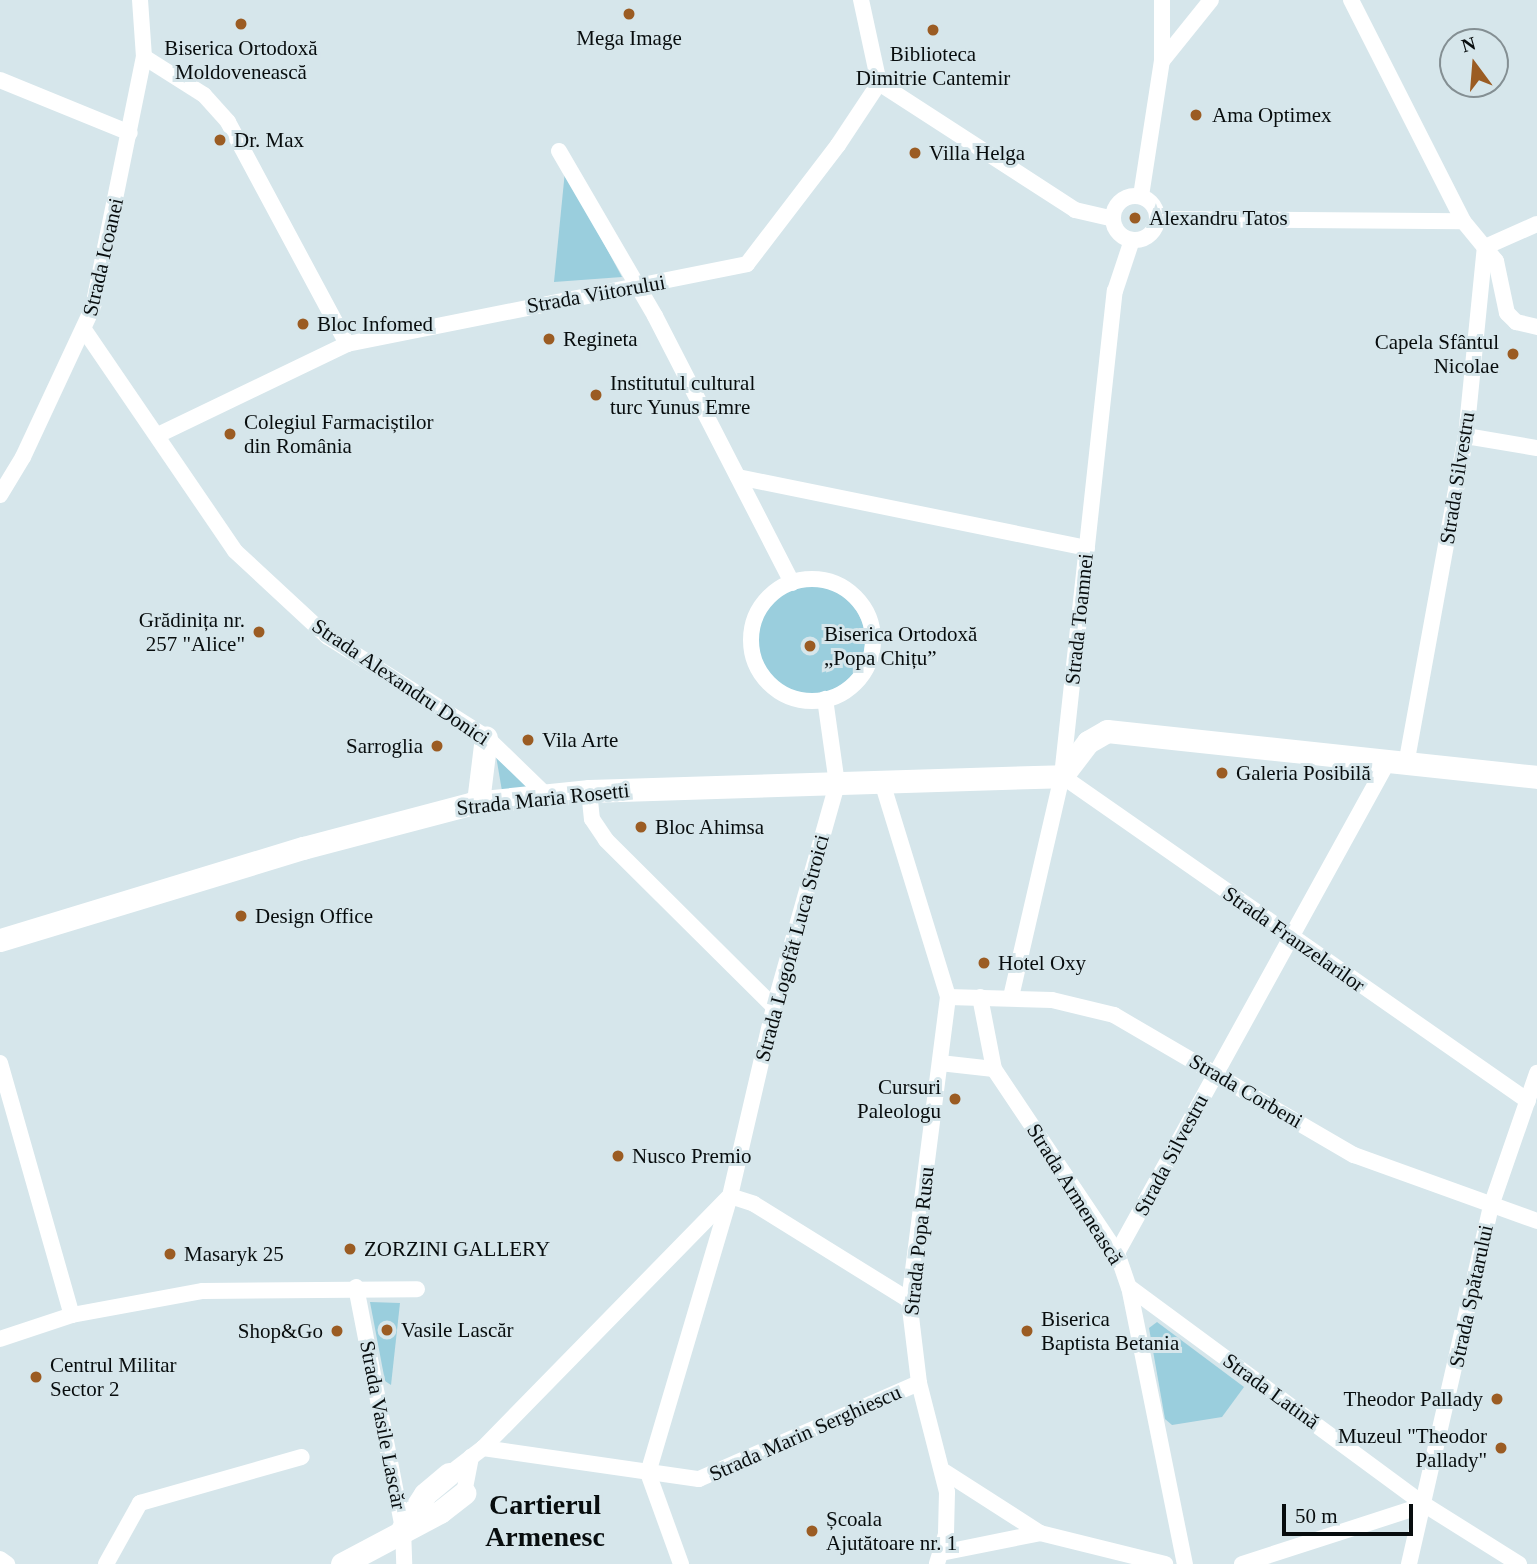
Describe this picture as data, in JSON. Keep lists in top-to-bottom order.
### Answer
{
  "streets": {
    "street": [
      "Strada Icoanei",
      "Strada Viitorului",
      "Strada Silvestru",
      "Strada Toamnei",
      "Strada Alexandru Donici",
      "Strada Maria Rosetti",
      "Strada Franzelarilor",
      "Strada Logofăt Luca Stroici",
      "Strada Corbeni",
      "Strada Armenească",
      "Strada Popa Rusu",
      "Strada Spătarului",
      "Strada Latină",
      "Strada Vasile Lascăr",
      "Strada Marin Serghiescu"
    ]
  },
  "crossings": [
    ["Strada Icoanei", "Strada Alexandru Donici"],
    ["Strada Viitorului", "Strada Alexandru Donici"],
    ["Strada Silvestru", "Strada Franzelarilor"],
    ["Strada Silvestru", "Strada Corbeni"],
    ["Strada Silvestru", "Strada Armenească"],
    ["Strada Toamnei", "Strada Maria Rosetti"],
    ["Strada Toamnei", "Strada Franzelarilor"],
    ["Strada Toamnei", "Strada Corbeni"],
    ["Strada Alexandru Donici", "Strada Maria Rosetti"],
    ["Strada Maria Rosetti", "Strada Franzelarilor"],
    ["Strada Maria Rosetti", "Strada Logofăt Luca Stroici"],
    ["Strada Franzelarilor", "Strada Spătarului"],
    ["Strada Logofăt Luca Stroici", "Strada Marin Serghiescu"],
    ["Strada Corbeni", "Strada Armenească"],
    ["Strada Corbeni", "Strada Popa Rusu"],
    ["Strada Corbeni", "Strada Spătarului"],
    ["Strada Armenească", "Strada Latină"],
    ["Strada Popa Rusu", "Strada Marin Serghiescu"],
    ["Strada Spătarului", "Strada Latină"]
  ],
  "districts": ["Cartierul Armenesc"],
  "places": [
    "Mega Image",
    "Biserica Ortodoxă Moldovenească",
    "Biblioteca Dimitrie Cantemir",
    "Ama Optimex",
    "Dr. Max",
    "Villa Helga",
    "Alexandru Tatos",
    "Bloc Infomed",
    "Regineta",
    "Capela Sfântul Nicolae",
    "Institutul cultural turc Yunus Emre",
    "Colegiul Farmaciștilor din România",
    "Grădinița nr. 257 \"Alice\"",
    "Biserica Ortodoxă „Popa Chițu”",
    "Vila Arte",
    "Sarroglia",
    "Galeria Posibilă",
    "Bloc Ahimsa",
    "Design Office",
    "Hotel Oxy",
    "Cursuri Paleologu",
    "Nusco Premio",
    "ZORZINI GALLERY",
    "Masaryk 25",
    "Vasile Lascăr",
    "Shop&Go",
    "Biserica Baptista Betania",
    "Centrul Militar Sector 2",
    "Theodor Pallady",
    "Muzeul \"Theodor Pallady\"",
    "Școala Ajutătoare nr. 1"
  ],
  "scale_bar": "50 m",
  "north": "top"
}
